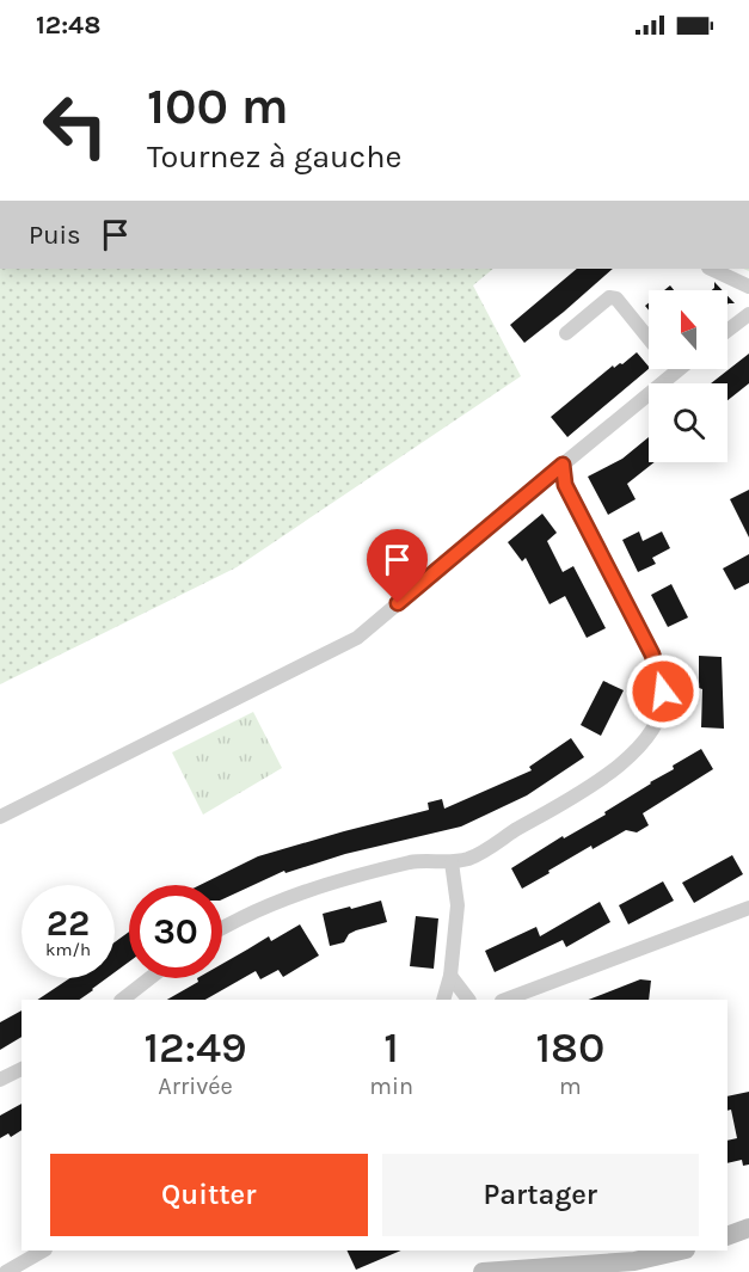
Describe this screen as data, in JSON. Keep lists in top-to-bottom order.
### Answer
{
  "north": "top",
  "page": {
    "status": "12:48",
    "turn": ["100 m", "Tournez à gauche"],
    "then": "Puis",
    "speed": "22 km/h",
    "limit": "30",
    "eta": [
      "12:49",
      "Arrivée",
      "1",
      "min",
      "180",
      "m"
    ],
    "buttons": ["Quitter", "Partager"]
  }
}
